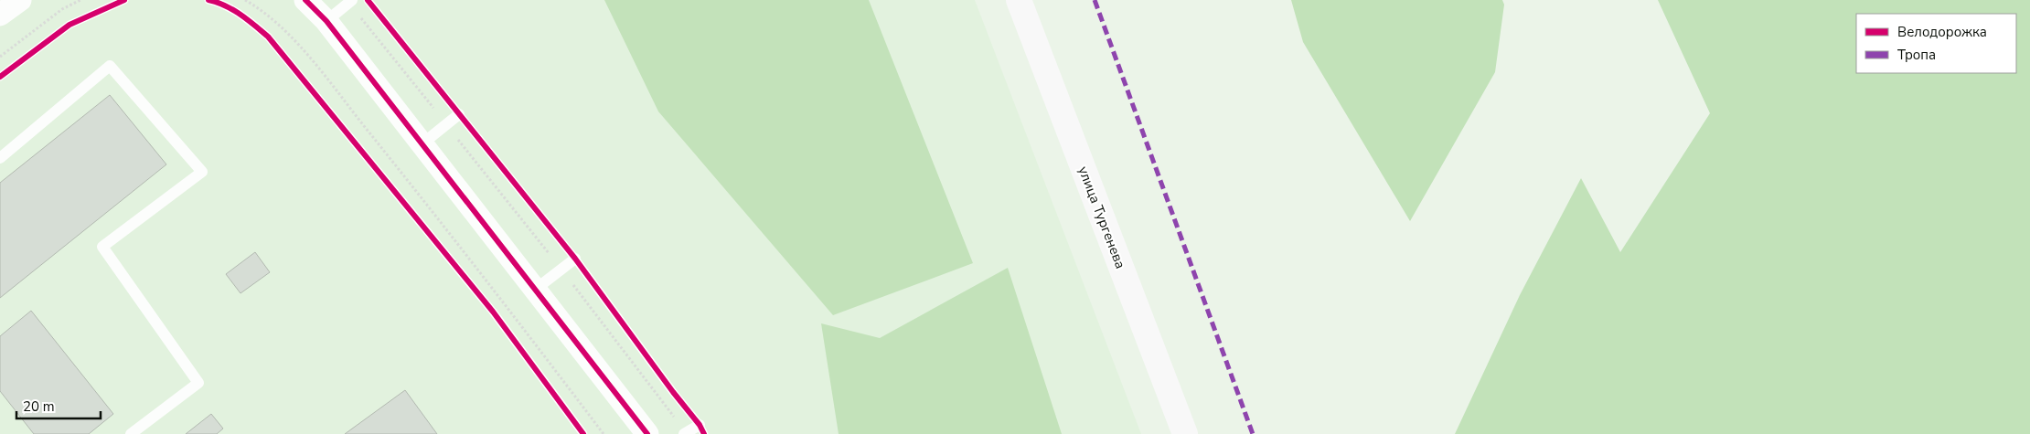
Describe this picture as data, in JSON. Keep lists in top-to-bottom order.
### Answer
{
  "streets": {
    "street": ["улица Тургенева"]
  },
  "legend": ["Велодорожка", "Тропа"],
  "scale_bar": "20 m"
}
